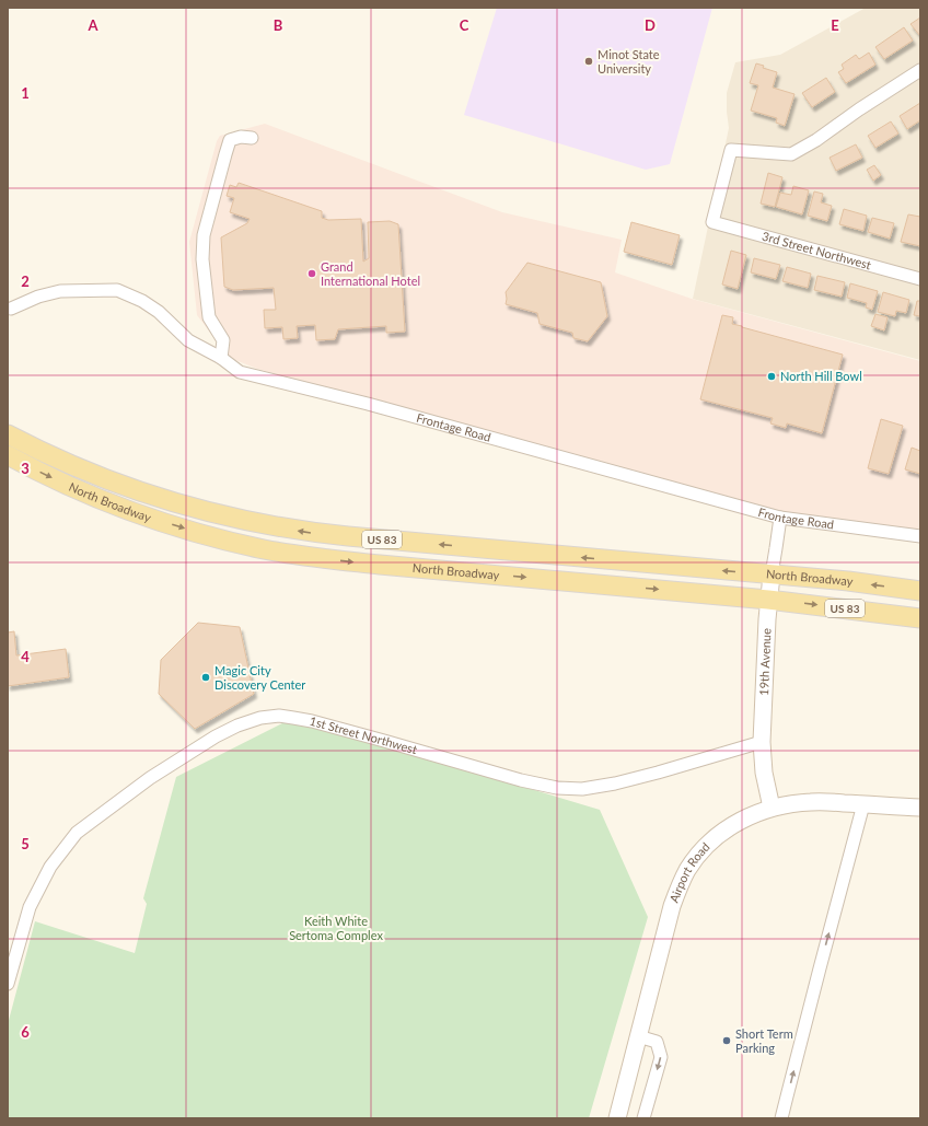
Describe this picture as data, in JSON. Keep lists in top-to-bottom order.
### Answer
{
  "streets": {
    "main road": ["North Broadway", "US 83"],
    "street": [
      "3rd Street Northwest",
      "Frontage Road",
      "19th Avenue",
      "1st Street Northwest",
      "Airport Road"
    ]
  },
  "crossings": [
    ["Frontage Road", "19th Avenue"],
    ["North Broadway", "19th Avenue"],
    ["19th Avenue", "1st Street Northwest"],
    ["19th Avenue", "Airport Road"]
  ],
  "parks": ["Keith White Sertoma Complex"],
  "places": [
    "Minot State University",
    "Grand International Hotel",
    "North Hill Bowl",
    "Magic City Discovery Center",
    "Short Term Parking"
  ],
  "grid": {
    "columns": [
      "A",
      "B",
      "C",
      "D",
      "E"
    ],
    "rows": [
      "1",
      "2",
      "3",
      "4",
      "5",
      "6"
    ]
  }
}
